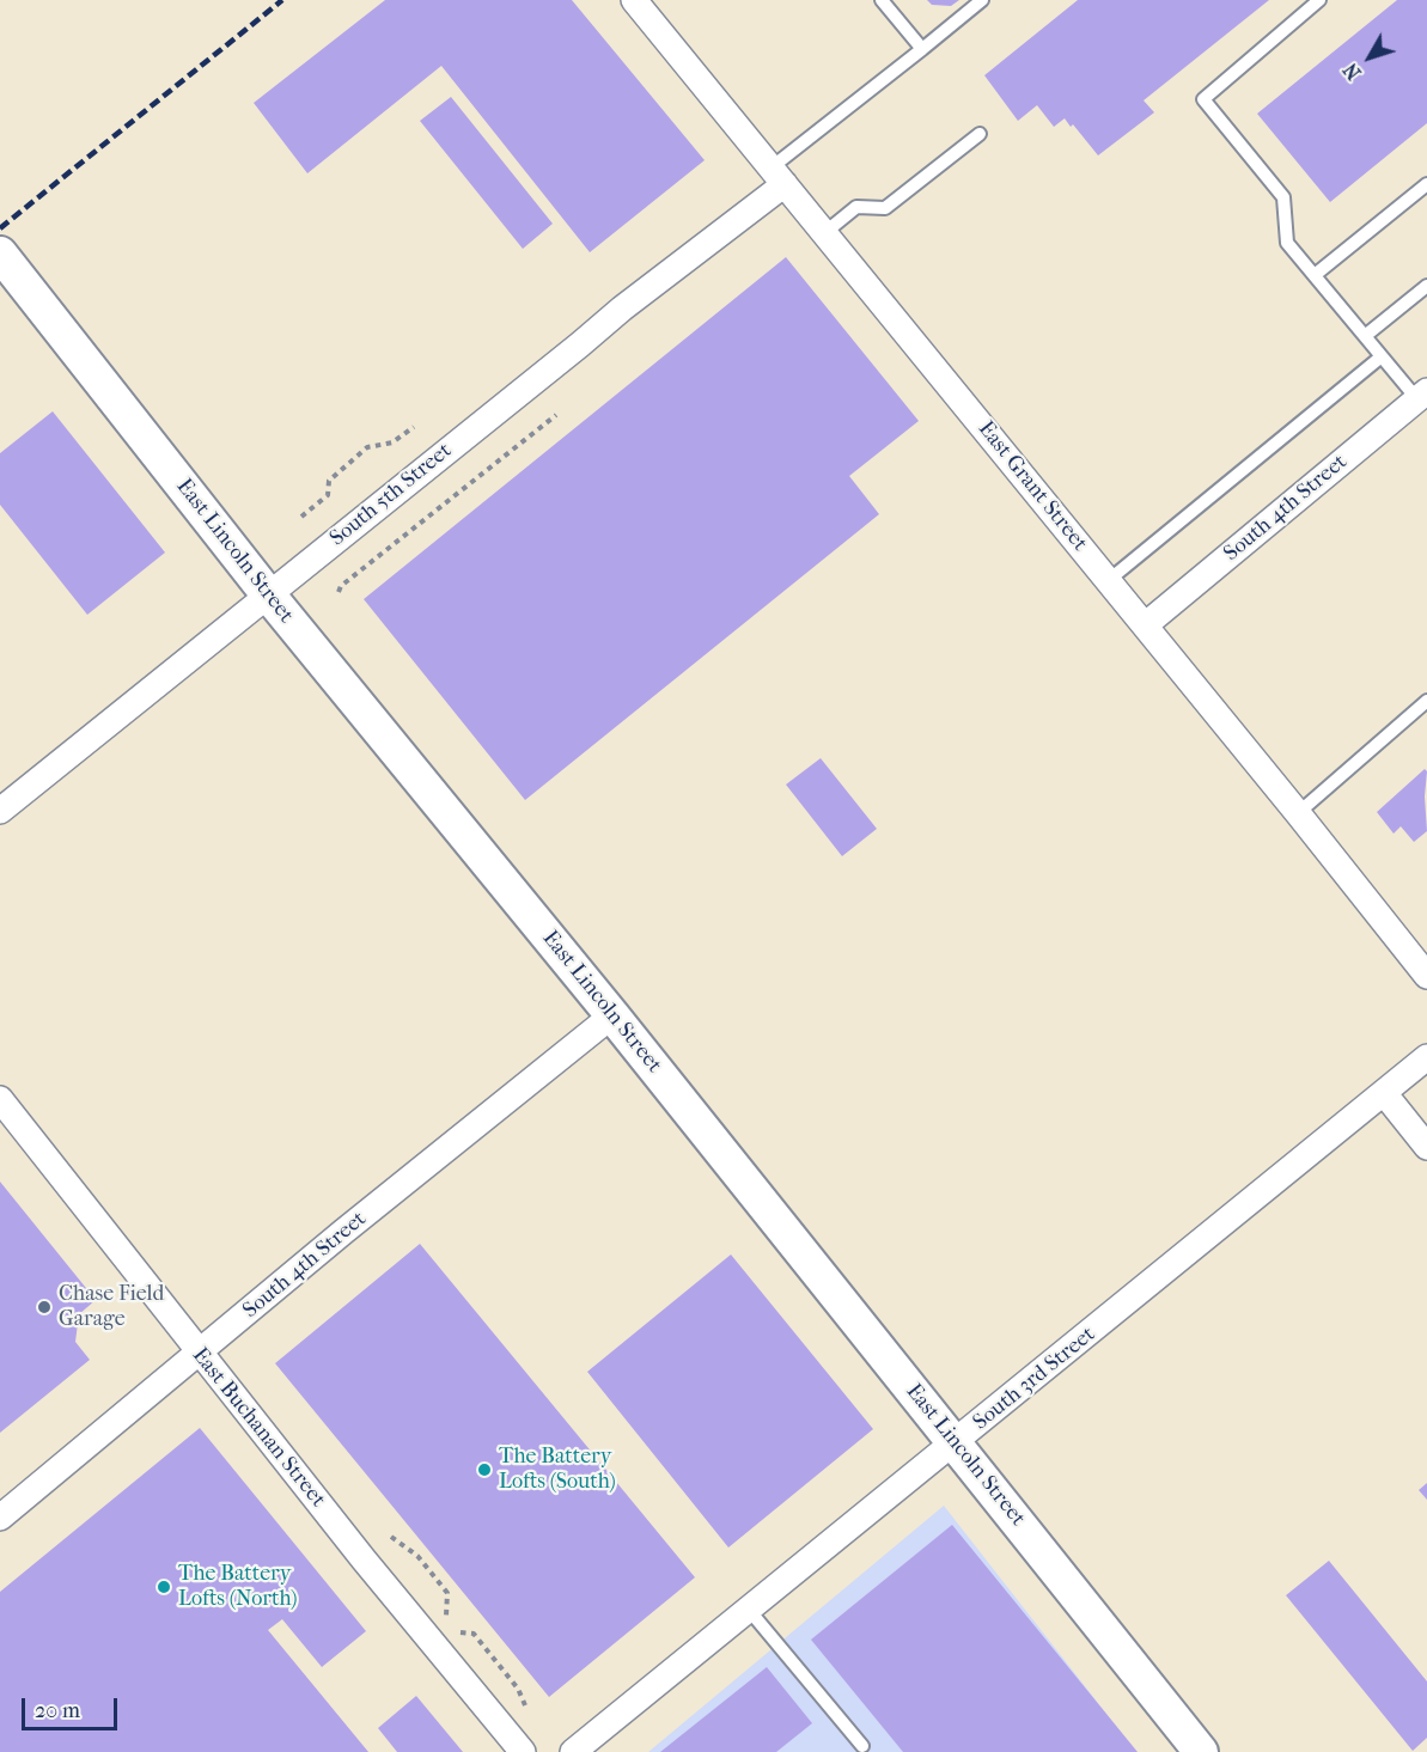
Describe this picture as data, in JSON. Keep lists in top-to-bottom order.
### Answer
{
  "streets": {
    "main road": ["East Lincoln Street"],
    "street": [
      "East Grant Street",
      "South 5th Street",
      "South 4th Street",
      "South 3rd Street",
      "East Buchanan Street"
    ]
  },
  "crossings": [
    ["East Grant Street", "South 5th Street"],
    ["East Grant Street", "South 4th Street"],
    ["South 5th Street", "East Lincoln Street"],
    ["South 4th Street", "East Lincoln Street"],
    ["South 4th Street", "East Buchanan Street"],
    ["East Lincoln Street", "South 3rd Street"]
  ],
  "places": ["Chase Field Garage", "The Battery Lofts (South)", "The Battery Lofts (North)"],
  "scale_bar": "20 m",
  "north": "bottom left"
}
